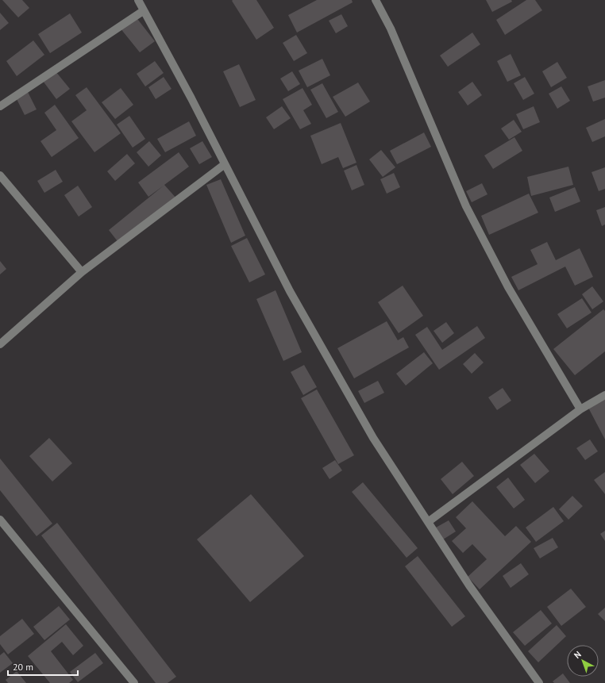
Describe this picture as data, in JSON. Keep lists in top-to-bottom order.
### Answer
{
  "scale_bar": "20 m",
  "north": "top left"
}
